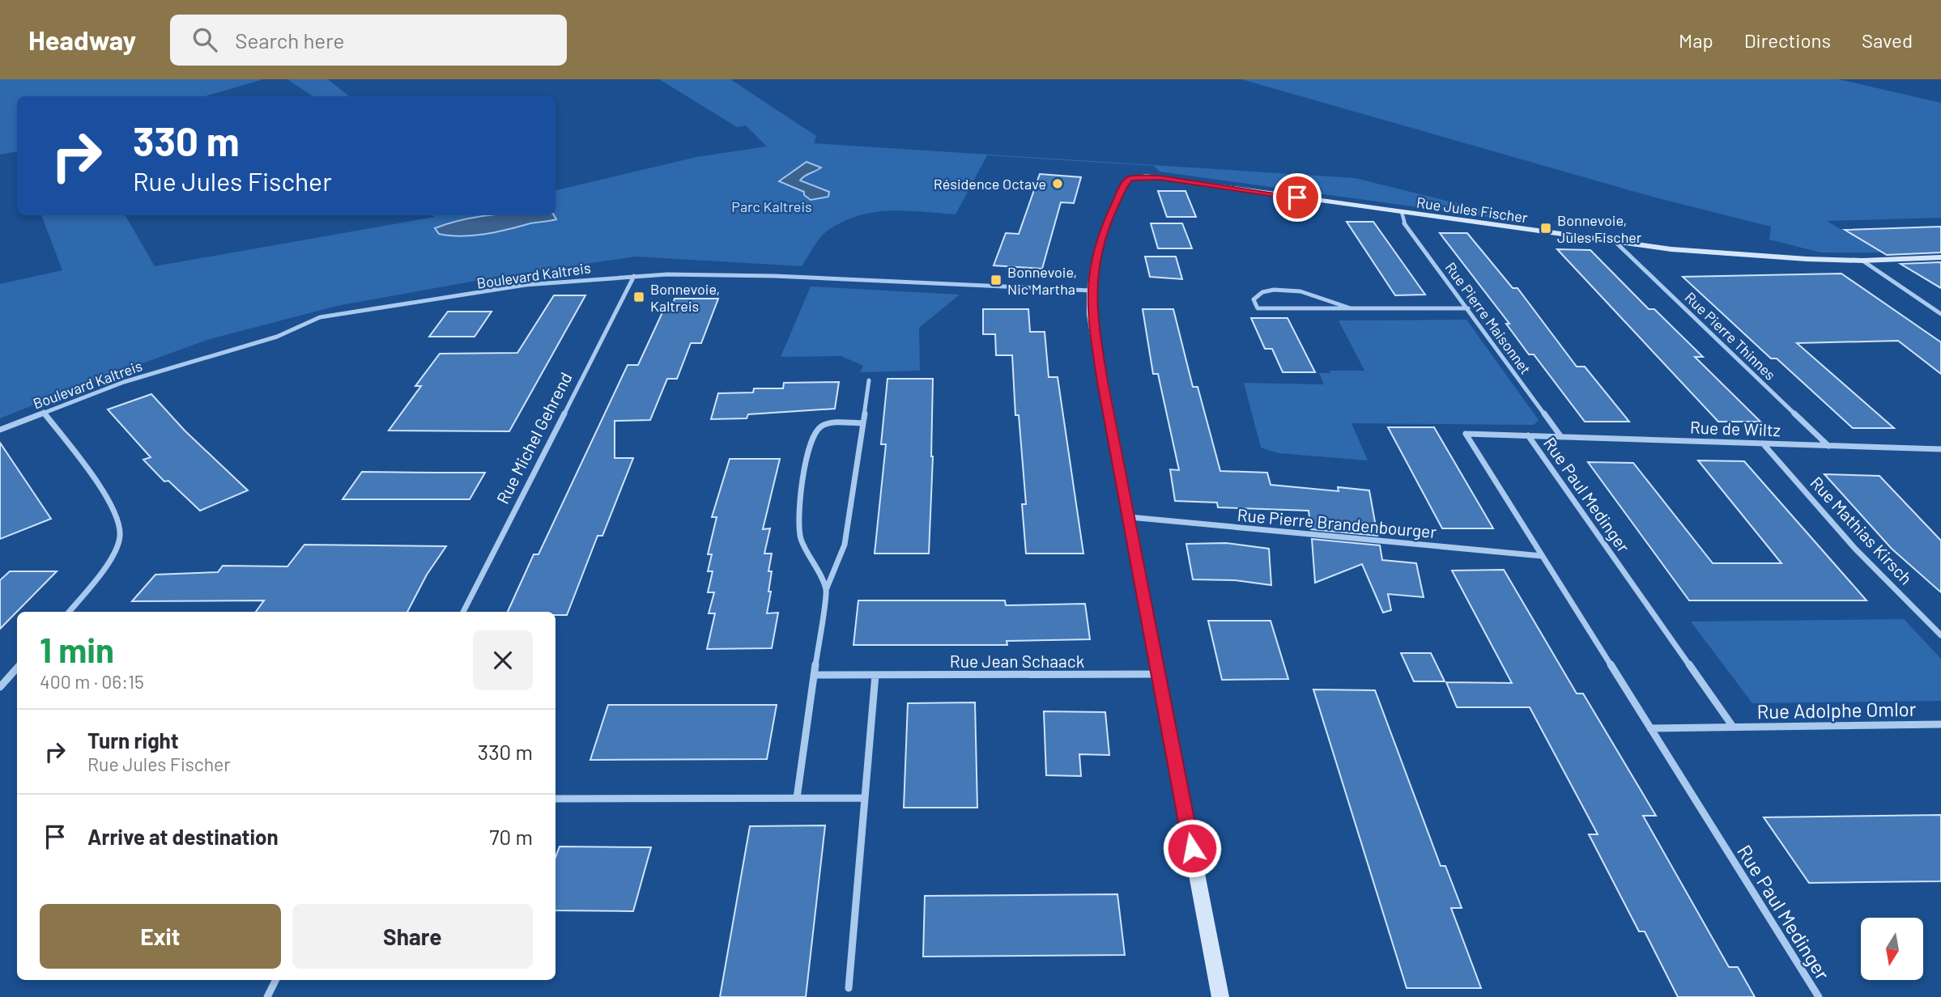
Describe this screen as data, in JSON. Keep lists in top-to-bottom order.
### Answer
{
  "streets": {
    "street": [
      "Rue Jules Fischer",
      "Boulevard Kaltreis",
      "Rue Pierre Maisonnet",
      "Rue Pierre Thinnes",
      "Rue de Wiltz",
      "Rue Michel Gehrend",
      "Rue Paul Medinger",
      "Rue Pierre Brandenbourger",
      "Rue Mathias Kirsch",
      "Rue Jean Schaack",
      "Rue Adolphe Omlor"
    ]
  },
  "crossings": [
    ["Rue Jules Fischer", "Boulevard Kaltreis"],
    ["Rue Jules Fischer", "Rue Pierre Maisonnet"],
    ["Rue Jules Fischer", "Rue Pierre Thinnes"],
    ["Boulevard Kaltreis", "Rue Michel Gehrend"],
    ["Rue Pierre Maisonnet", "Rue de Wiltz"],
    ["Rue Pierre Thinnes", "Rue de Wiltz"],
    ["Rue de Wiltz", "Rue Paul Medinger"],
    ["Rue de Wiltz", "Rue Mathias Kirsch"],
    ["Rue Paul Medinger", "Rue Pierre Brandenbourger"],
    ["Rue Paul Medinger", "Rue Adolphe Omlor"]
  ],
  "parks": ["Parc Kaltreis"],
  "places": {
    "other": ["Résidence Octave"],
    "transit": ["Bonnevoie, Jules Fischer", "Bonnevoie, Nic Martha", "Bonnevoie, Kaltreis"]
  },
  "north": "bottom",
  "page": {
    "header": "Headway",
    "search": "Search here",
    "nav": ["Map", "Directions", "Saved"],
    "turn": ["330 m", "Rue Jules Fischer"],
    "heading": ["1 min", "400 m · 06:15"],
    "list": [
      {
        "name": "Turn right",
        "note": "Rue Jules Fischer",
        "value": "330 m"
      },
      {
        "name": "Arrive at destination",
        "value": "70 m"
      }
    ],
    "buttons": ["Exit", "Share"]
  }
}
